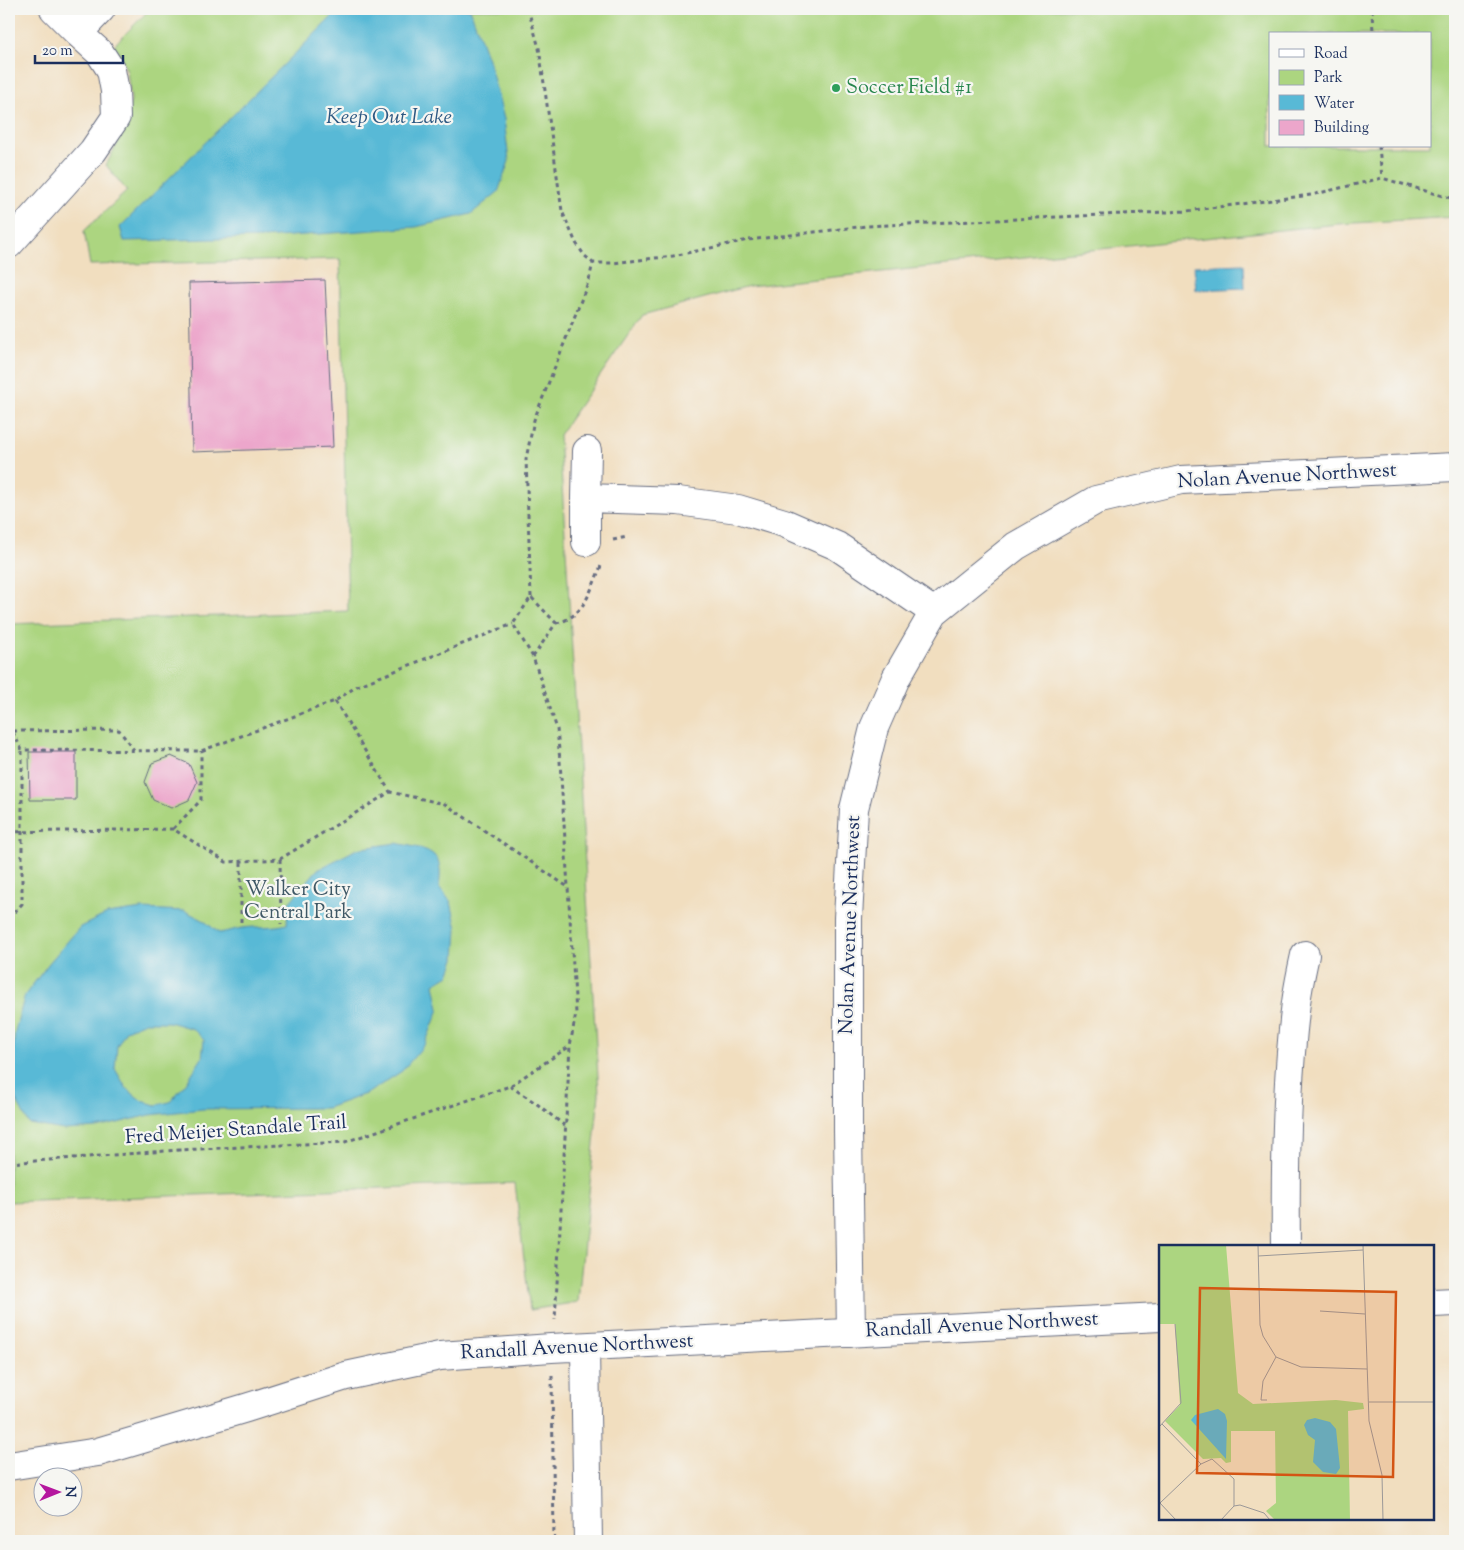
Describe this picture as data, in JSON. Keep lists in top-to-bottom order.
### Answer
{
  "streets": {
    "street": ["Nolan Avenue Northwest", "Randall Avenue Northwest"],
    "path": ["Fred Meijer Standale Trail"]
  },
  "crossings": [
    ["Nolan Avenue Northwest", "Randall Avenue Northwest"]
  ],
  "water": ["Keep Out Lake"],
  "parks": ["Walker City Central Park"],
  "places": ["Soccer Field #1"],
  "legend": [
    "Road",
    "Park",
    "Water",
    "Building"
  ],
  "scale_bar": "20 m",
  "north": "right"
}
